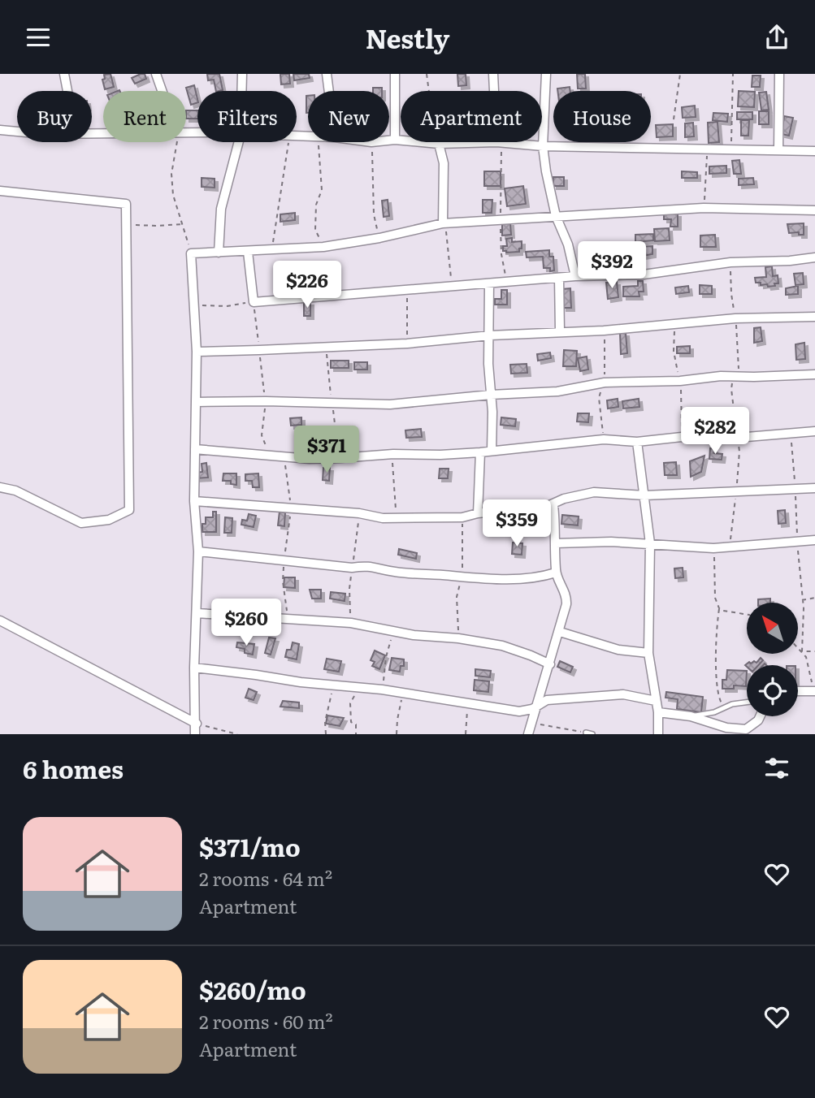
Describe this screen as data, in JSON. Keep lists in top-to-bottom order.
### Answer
{
  "north": "top left",
  "page": {
    "header": "Nestly",
    "chip": [
      "Buy",
      "Rent",
      "Filters",
      "New",
      "Apartment",
      "House"
    ],
    "price": [
      "$392",
      "$226",
      "$282",
      "$371",
      "$359",
      "$260"
    ],
    "heading": "6 homes",
    "list": [
      {
        "name": "$371/mo",
        "note": "2 rooms · 64 m² · Apartment"
      },
      {
        "name": "$260/mo",
        "note": "2 rooms · 60 m² · Apartment"
      }
    ]
  }
}
